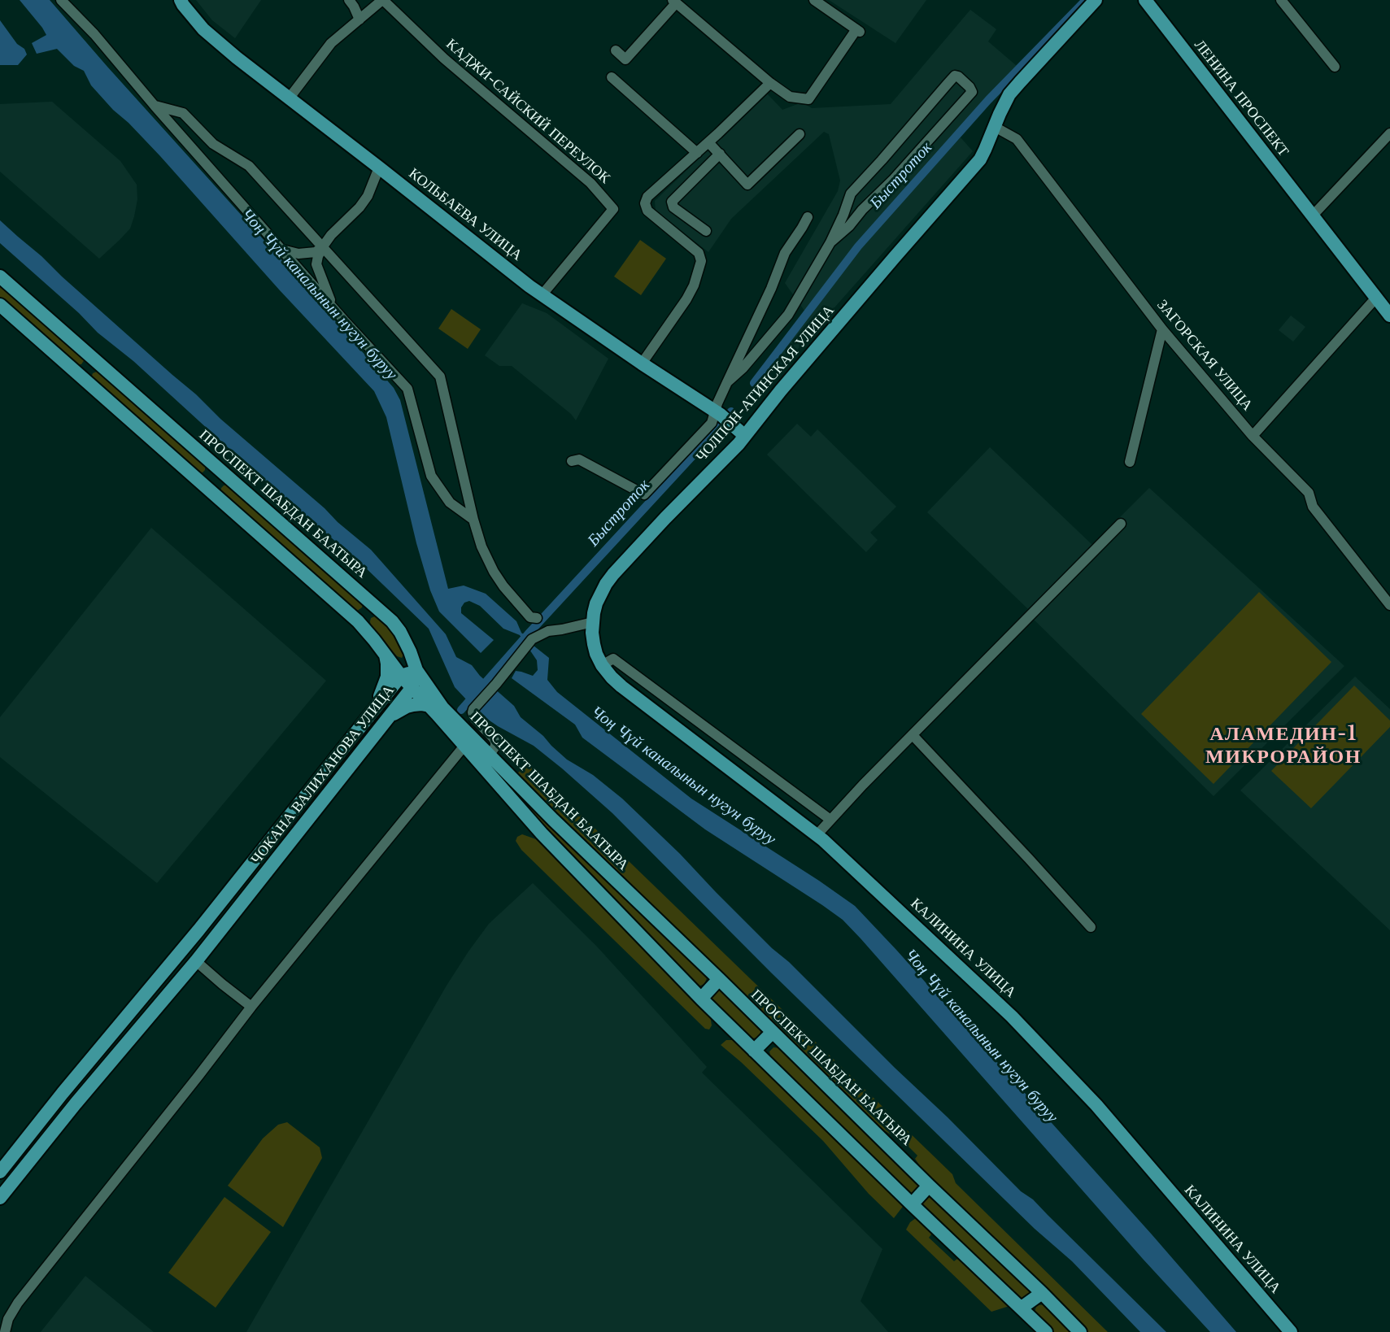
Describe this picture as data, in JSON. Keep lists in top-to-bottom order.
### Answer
{
  "streets": {
    "main road": [
      "ЛЕНИНА ПРОСПЕКТ",
      "КОЛЬБАЕВА УЛИЦА",
      "ЧОЛПОН-АТИНСКАЯ УЛИЦА",
      "ПРОСПЕКТ ШАБДАН БААТЫРА",
      "ЧОКАНА ВАЛИХАНОВА УЛИЦА",
      "КАЛИНИНА УЛИЦА"
    ],
    "street": ["КАДЖИ-САЙСКИЙ ПЕРЕУЛОК", "ЗАГОРСКАЯ УЛИЦА"]
  },
  "crossings": [
    ["КАДЖИ-САЙСКИЙ ПЕРЕУЛОК", "КОЛЬБАЕВА УЛИЦА"],
    ["КОЛЬБАЕВА УЛИЦА", "ЧОЛПОН-АТИНСКАЯ УЛИЦА"],
    ["ЗАГОРСКАЯ УЛИЦА", "ЧОЛПОН-АТИНСКАЯ УЛИЦА"],
    ["ЧОЛПОН-АТИНСКАЯ УЛИЦА", "КАЛИНИНА УЛИЦА"],
    ["ПРОСПЕКТ ШАБДАН БААТЫРА", "ЧОКАНА ВАЛИХАНОВА УЛИЦА"]
  ],
  "districts": ["АЛАМЕДИН-1 МИКРОРАЙОН"],
  "water": ["Быстроток", "Чоң Чүй каналынын нугун буруу"]
}
